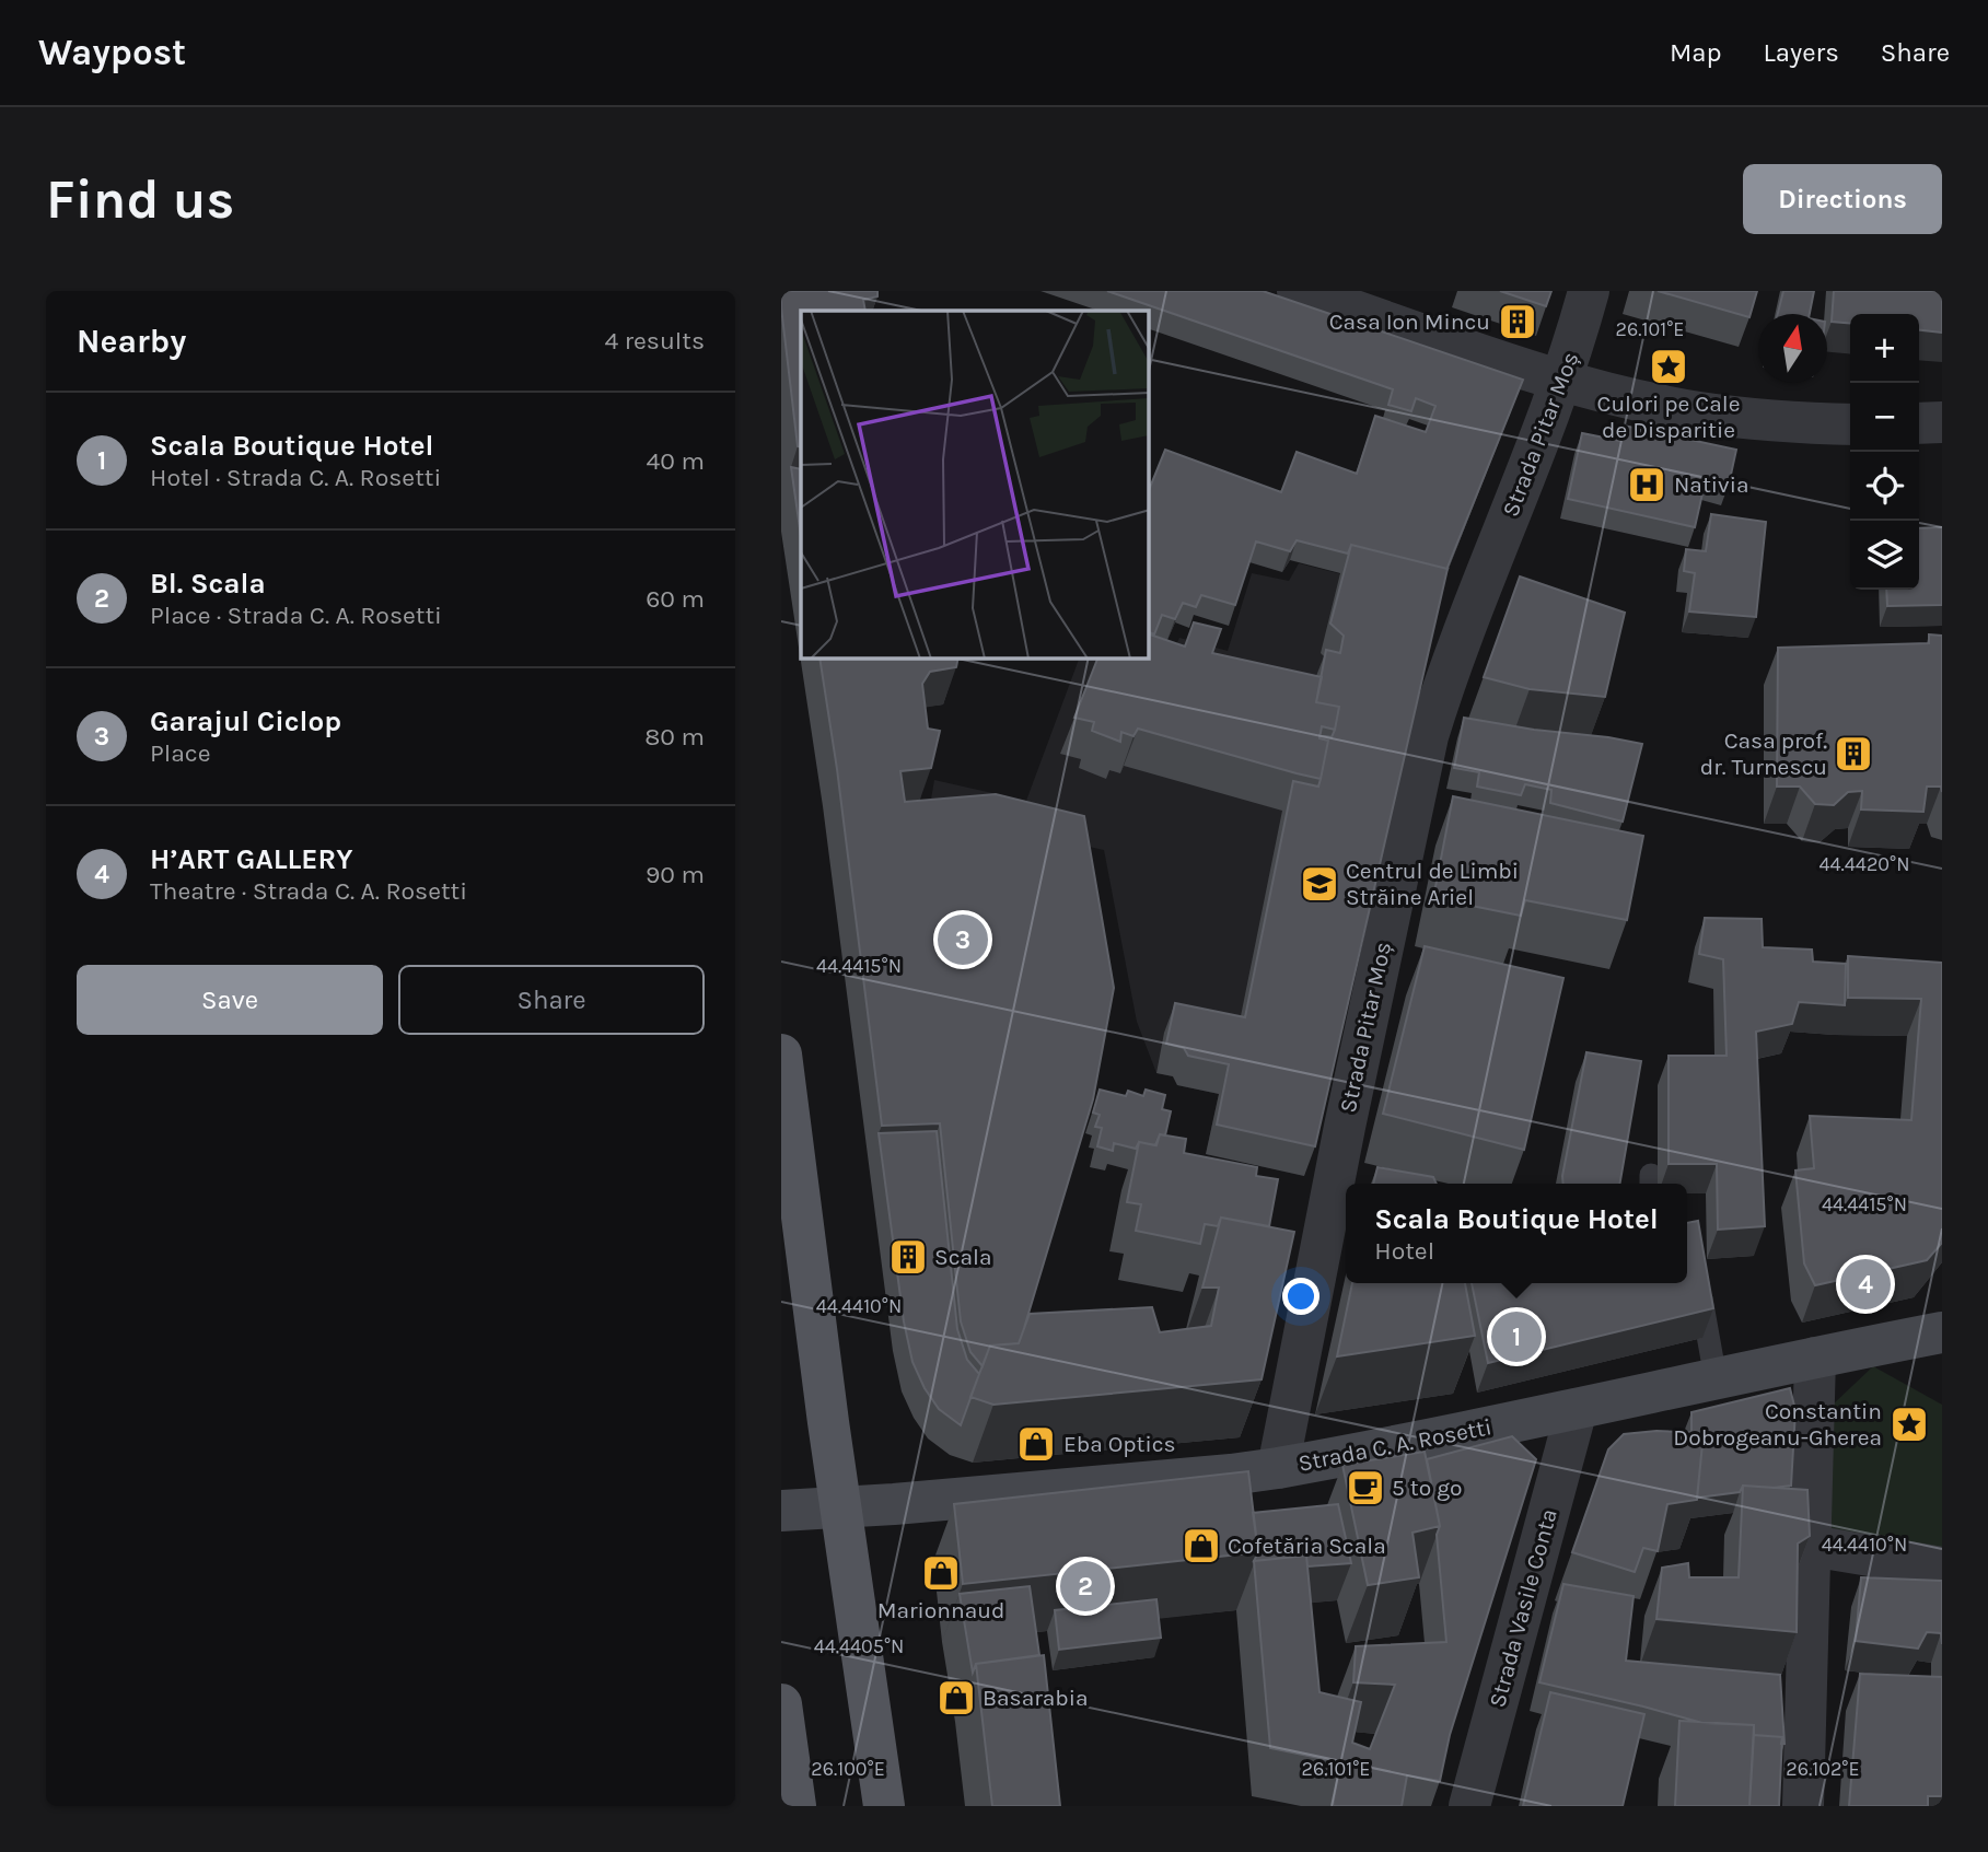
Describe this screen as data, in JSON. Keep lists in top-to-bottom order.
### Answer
{
  "streets": {
    "street": ["Strada Pitar Moș", "Strada C. A. Rosetti", "Strada Vasile Conta"]
  },
  "crossings": [
    ["Strada Pitar Moș", "Strada C. A. Rosetti"],
    ["Strada C. A. Rosetti", "Strada Vasile Conta"]
  ],
  "places": {
    "building": ["Casa Ion Mincu", "Casa prof. dr. Turnescu", "Scala"],
    "place": ["Culori pe Cale de Disparitie", "Constantin Dobrogeanu-Gherea"],
    "hospital": ["Nativia"],
    "school or university": ["Centrul de Limbi Străine Ariel"],
    "shop": [
      "Eba Optics",
      "Cofetăria Scala",
      "Marionnaud",
      "Basarabia"
    ],
    "cafe": ["5 to go"]
  },
  "north": "top",
  "page": {
    "header": "Waypost",
    "nav": ["Map", "Layers", "Share"],
    "buttons": [
      "Directions",
      ["Save", "Share"]
    ],
    "title": "Find us",
    "heading": ["Nearby", "4 results"],
    "map_buttons": ["+", "−"],
    "list": [
      {
        "mark": "1",
        "name": "Scala Boutique Hotel",
        "note": "Hotel · Strada C. A. Rosetti",
        "value": "40 m"
      },
      {
        "mark": "2",
        "name": "Bl. Scala",
        "note": "Place · Strada C. A. Rosetti",
        "value": "60 m"
      },
      {
        "mark": "3",
        "name": "Garajul Ciclop",
        "note": "Place",
        "value": "80 m"
      },
      {
        "mark": "4",
        "name": "H’ART GALLERY",
        "note": "Theatre · Strada C. A. Rosetti",
        "value": "90 m"
      }
    ],
    "pins": [
      "3",
      "4",
      "1",
      "2"
    ],
    "popup": ["Scala Boutique Hotel", "Hotel"]
  },
  "coordinates": [
    "26.101°E",
    "44.4420°N",
    "44.4415°N",
    "44.4410°N",
    "44.4405°N",
    "26.100°E",
    "26.102°E"
  ]
}
